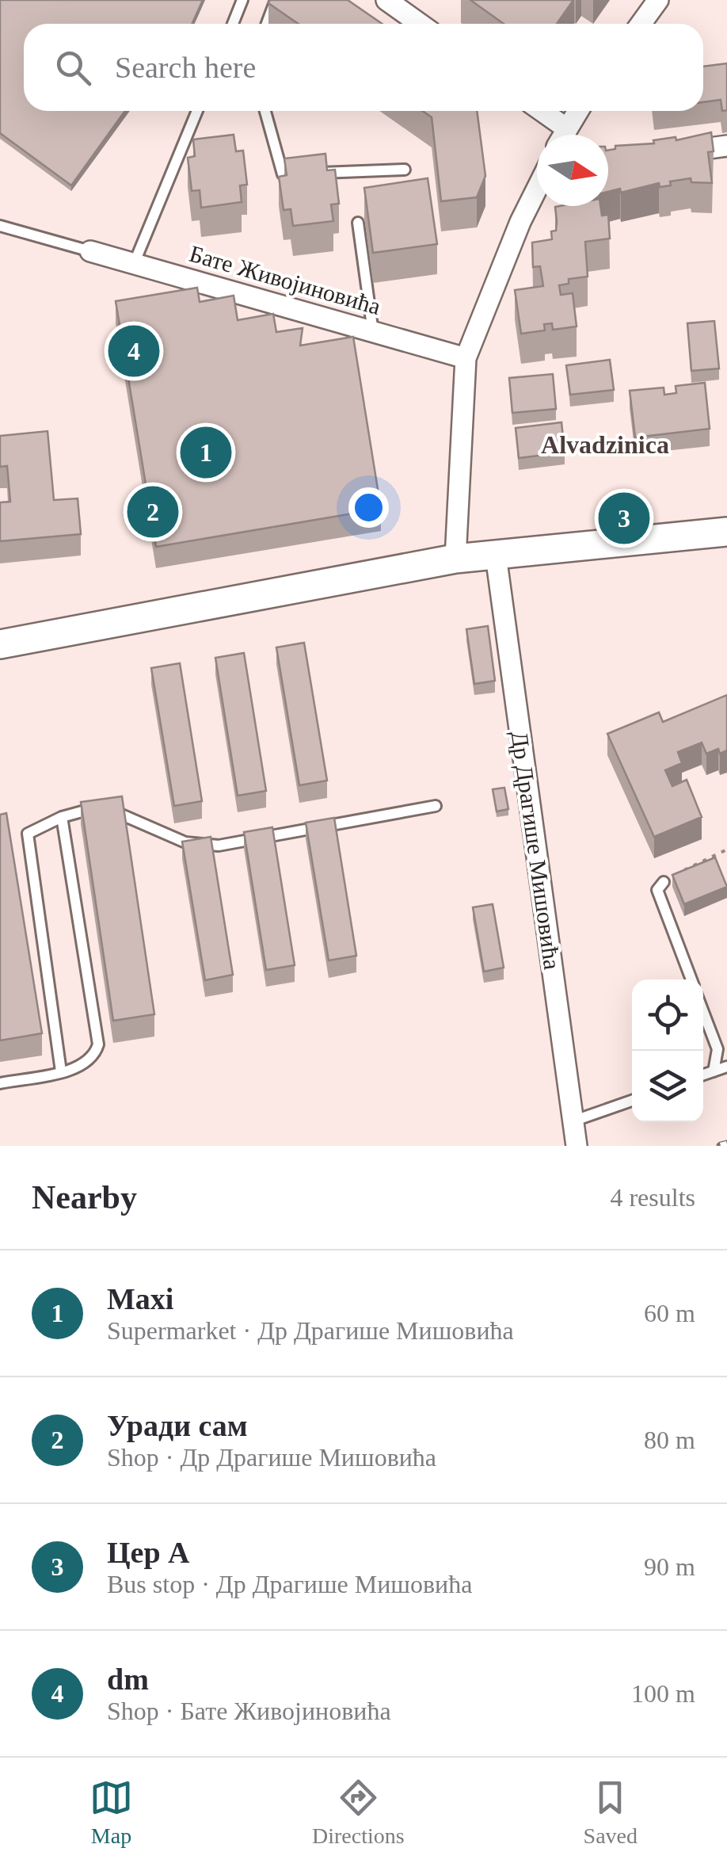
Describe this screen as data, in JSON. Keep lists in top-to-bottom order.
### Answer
{
  "streets": {
    "street": ["Бате Живојиновића", "Др Драгише Мишовића"]
  },
  "districts": ["Alvadzinica"],
  "north": "right",
  "page": {
    "search": "Search here",
    "pins": [
      "4",
      "1",
      "2",
      "3"
    ],
    "heading": ["Nearby", "4 results"],
    "list": [
      {
        "mark": "1",
        "name": "Maxi",
        "note": "Supermarket · Др Драгише Мишовића",
        "value": "60 m"
      },
      {
        "mark": "2",
        "name": "Уради сам",
        "note": "Shop · Др Драгише Мишовића",
        "value": "80 m"
      },
      {
        "mark": "3",
        "name": "Цер А",
        "note": "Bus stop · Др Драгише Мишовића",
        "value": "90 m"
      },
      {
        "mark": "4",
        "name": "dm",
        "note": "Shop · Бате Живојиновића",
        "value": "100 m"
      }
    ],
    "nav": ["Map", "Directions", "Saved"]
  }
}
